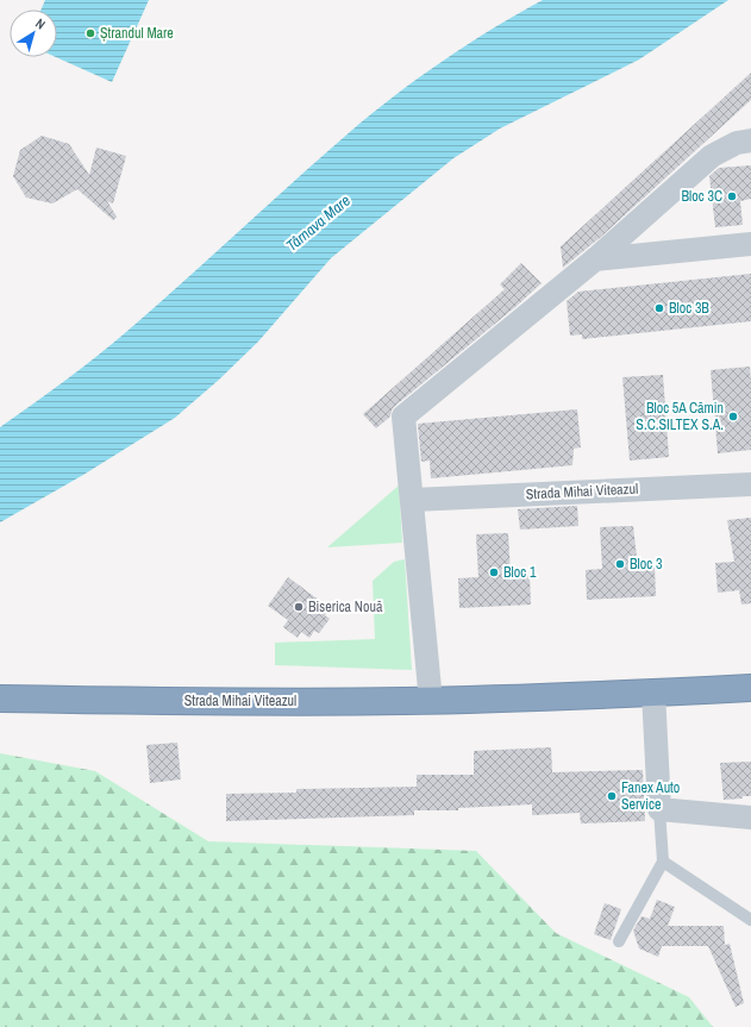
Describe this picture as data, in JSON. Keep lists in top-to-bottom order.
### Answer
{
  "streets": {
    "highway": ["Strada Mihai Viteazul"]
  },
  "water": ["Târnava Mare"],
  "places": [
    "Ștrandul Mare",
    "Bloc 3C",
    "Bloc 3B",
    "Bloc 5A Cămin S.C.SILTEX S.A.",
    "Bloc 3",
    "Bloc 1",
    "Biserica Nouă",
    "Fanex Auto Service"
  ],
  "north": "top right"
}
